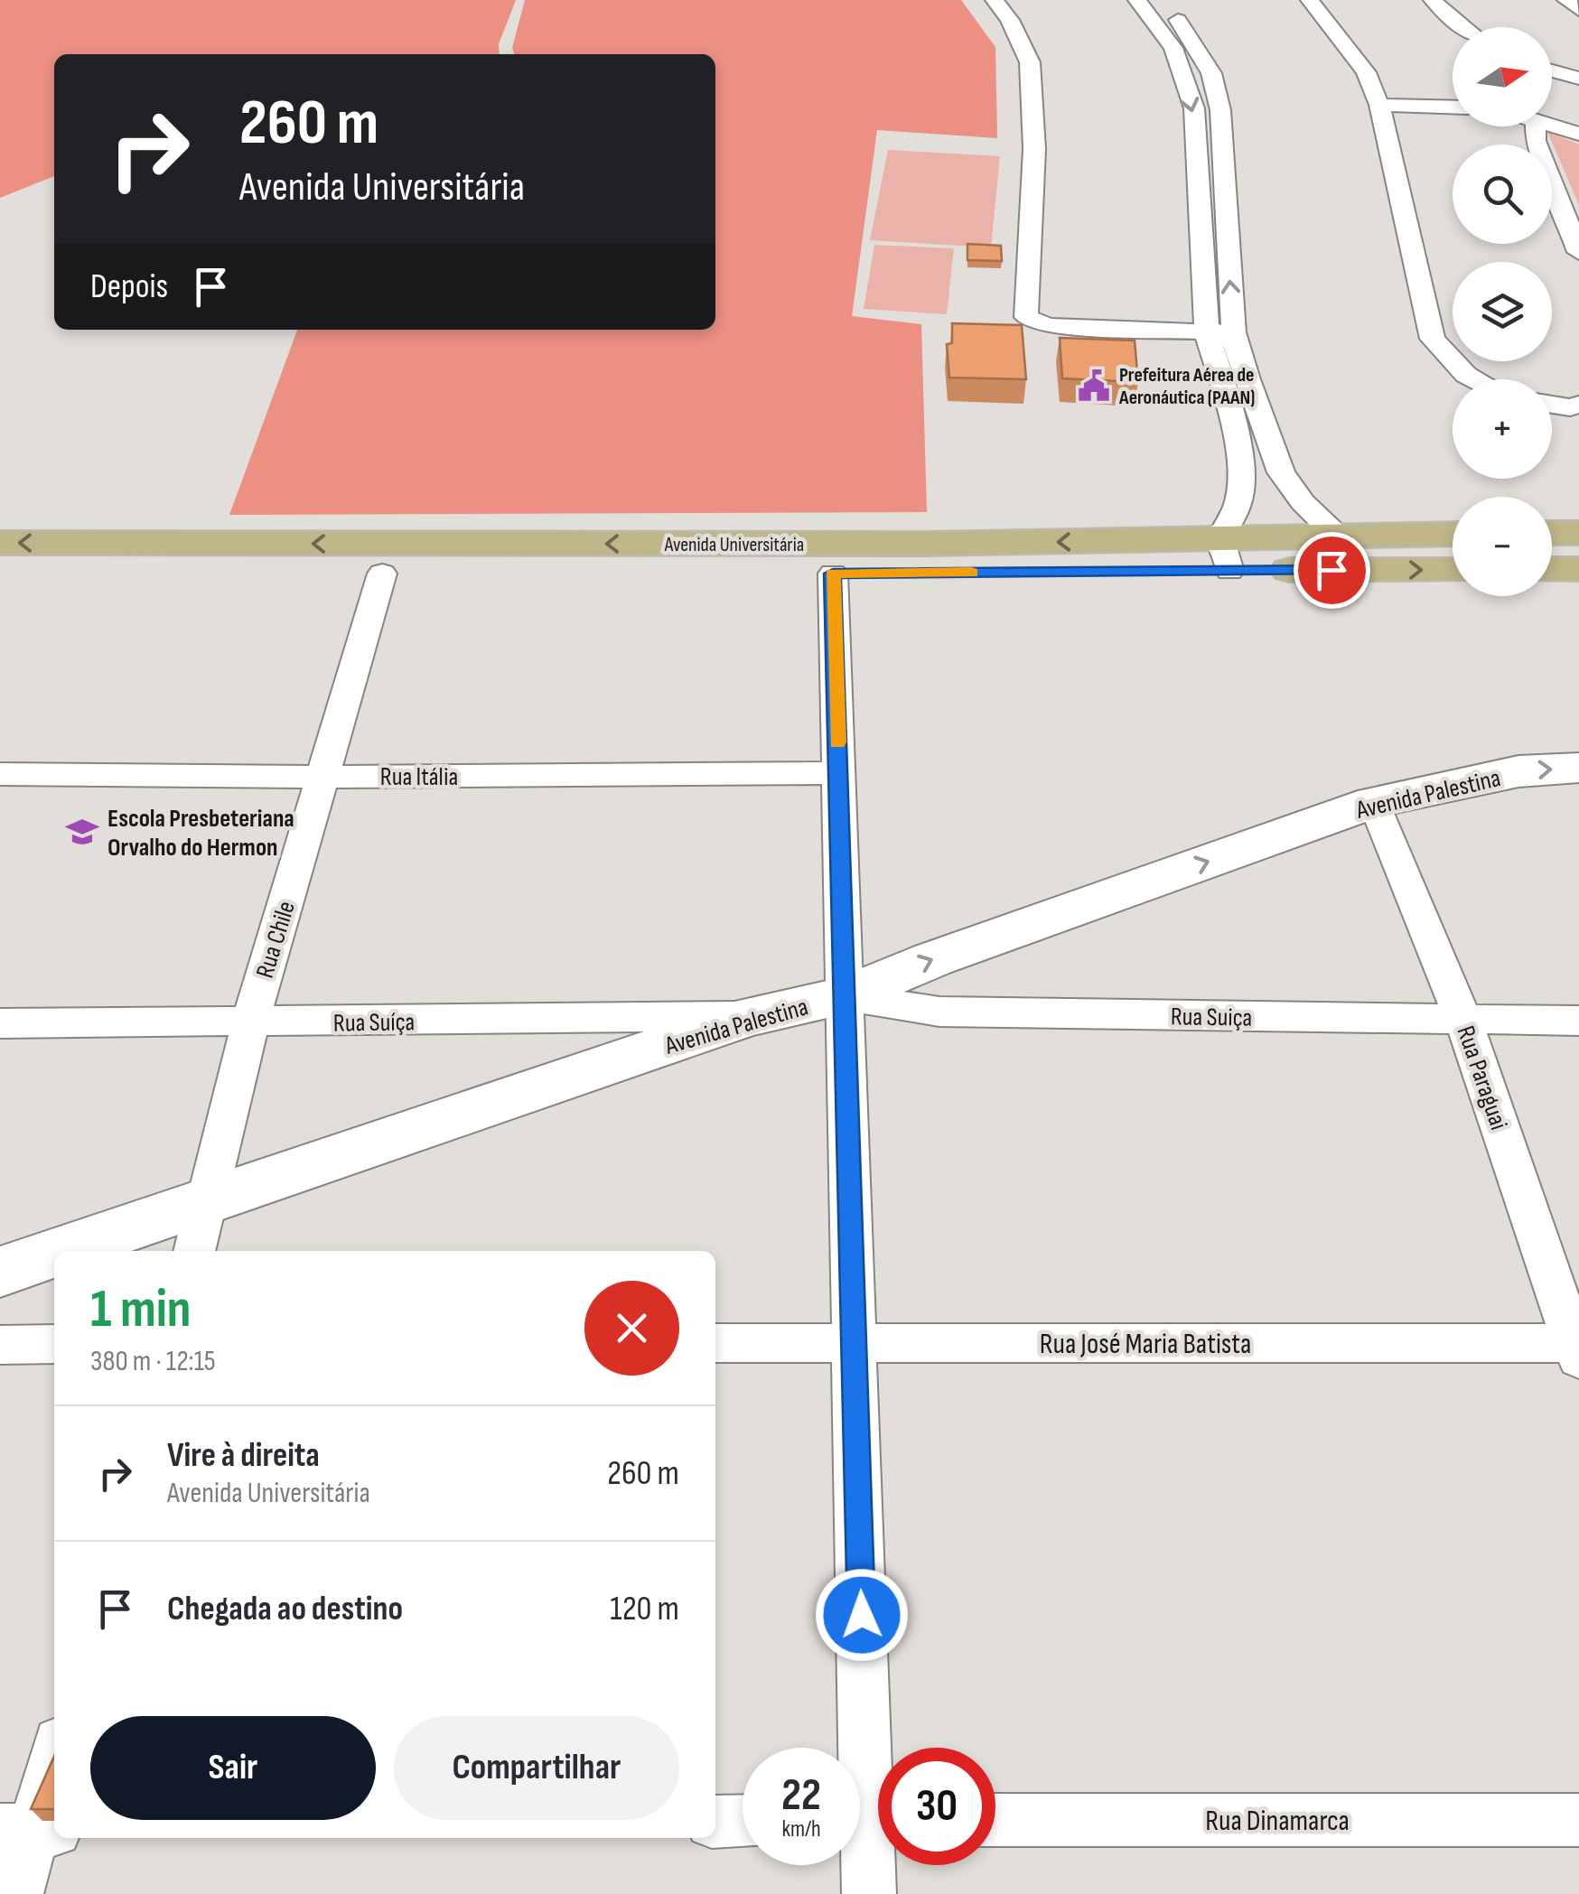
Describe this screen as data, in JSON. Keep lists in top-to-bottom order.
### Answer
{
  "streets": {
    "main road": ["Avenida Universitária"],
    "street": [
      "Rua Itália",
      "Avenida Palestina",
      "Rua Chile",
      "Rua Suiça",
      "Rua Suíça",
      "Rua Paraguai",
      "Rua José Maria Batista",
      "Rua Dinamarca"
    ]
  },
  "crossings": [
    ["Avenida Universitária", "Rua Chile"],
    ["Rua Itália", "Rua Chile"],
    ["Avenida Palestina", "Rua Chile"],
    ["Avenida Palestina", "Rua Suiça"],
    ["Avenida Palestina", "Rua Suíça"],
    ["Avenida Palestina", "Rua Paraguai"],
    ["Rua Chile", "Rua Suíça"],
    ["Rua Suiça", "Rua Paraguai"],
    ["Rua Paraguai", "Rua José Maria Batista"]
  ],
  "one_way": ["Avenida Palestina"],
  "places": {
    "public building": ["Prefeitura Aérea de Aeronáutica (PAAN)"],
    "school or university": ["Escola Presbeteriana Orvalho do Hermon"]
  },
  "north": "right",
  "page": {
    "map_buttons": ["+", "−"],
    "turn": ["260 m", "Avenida Universitária"],
    "then": "Depois",
    "heading": ["1 min", "380 m · 12:15"],
    "list": [
      {
        "name": "Vire à direita",
        "note": "Avenida Universitária",
        "value": "260 m"
      },
      {
        "name": "Chegada ao destino",
        "value": "120 m"
      }
    ],
    "buttons": ["Sair", "Compartilhar"],
    "speed": "22 km/h",
    "limit": "30"
  }
}
